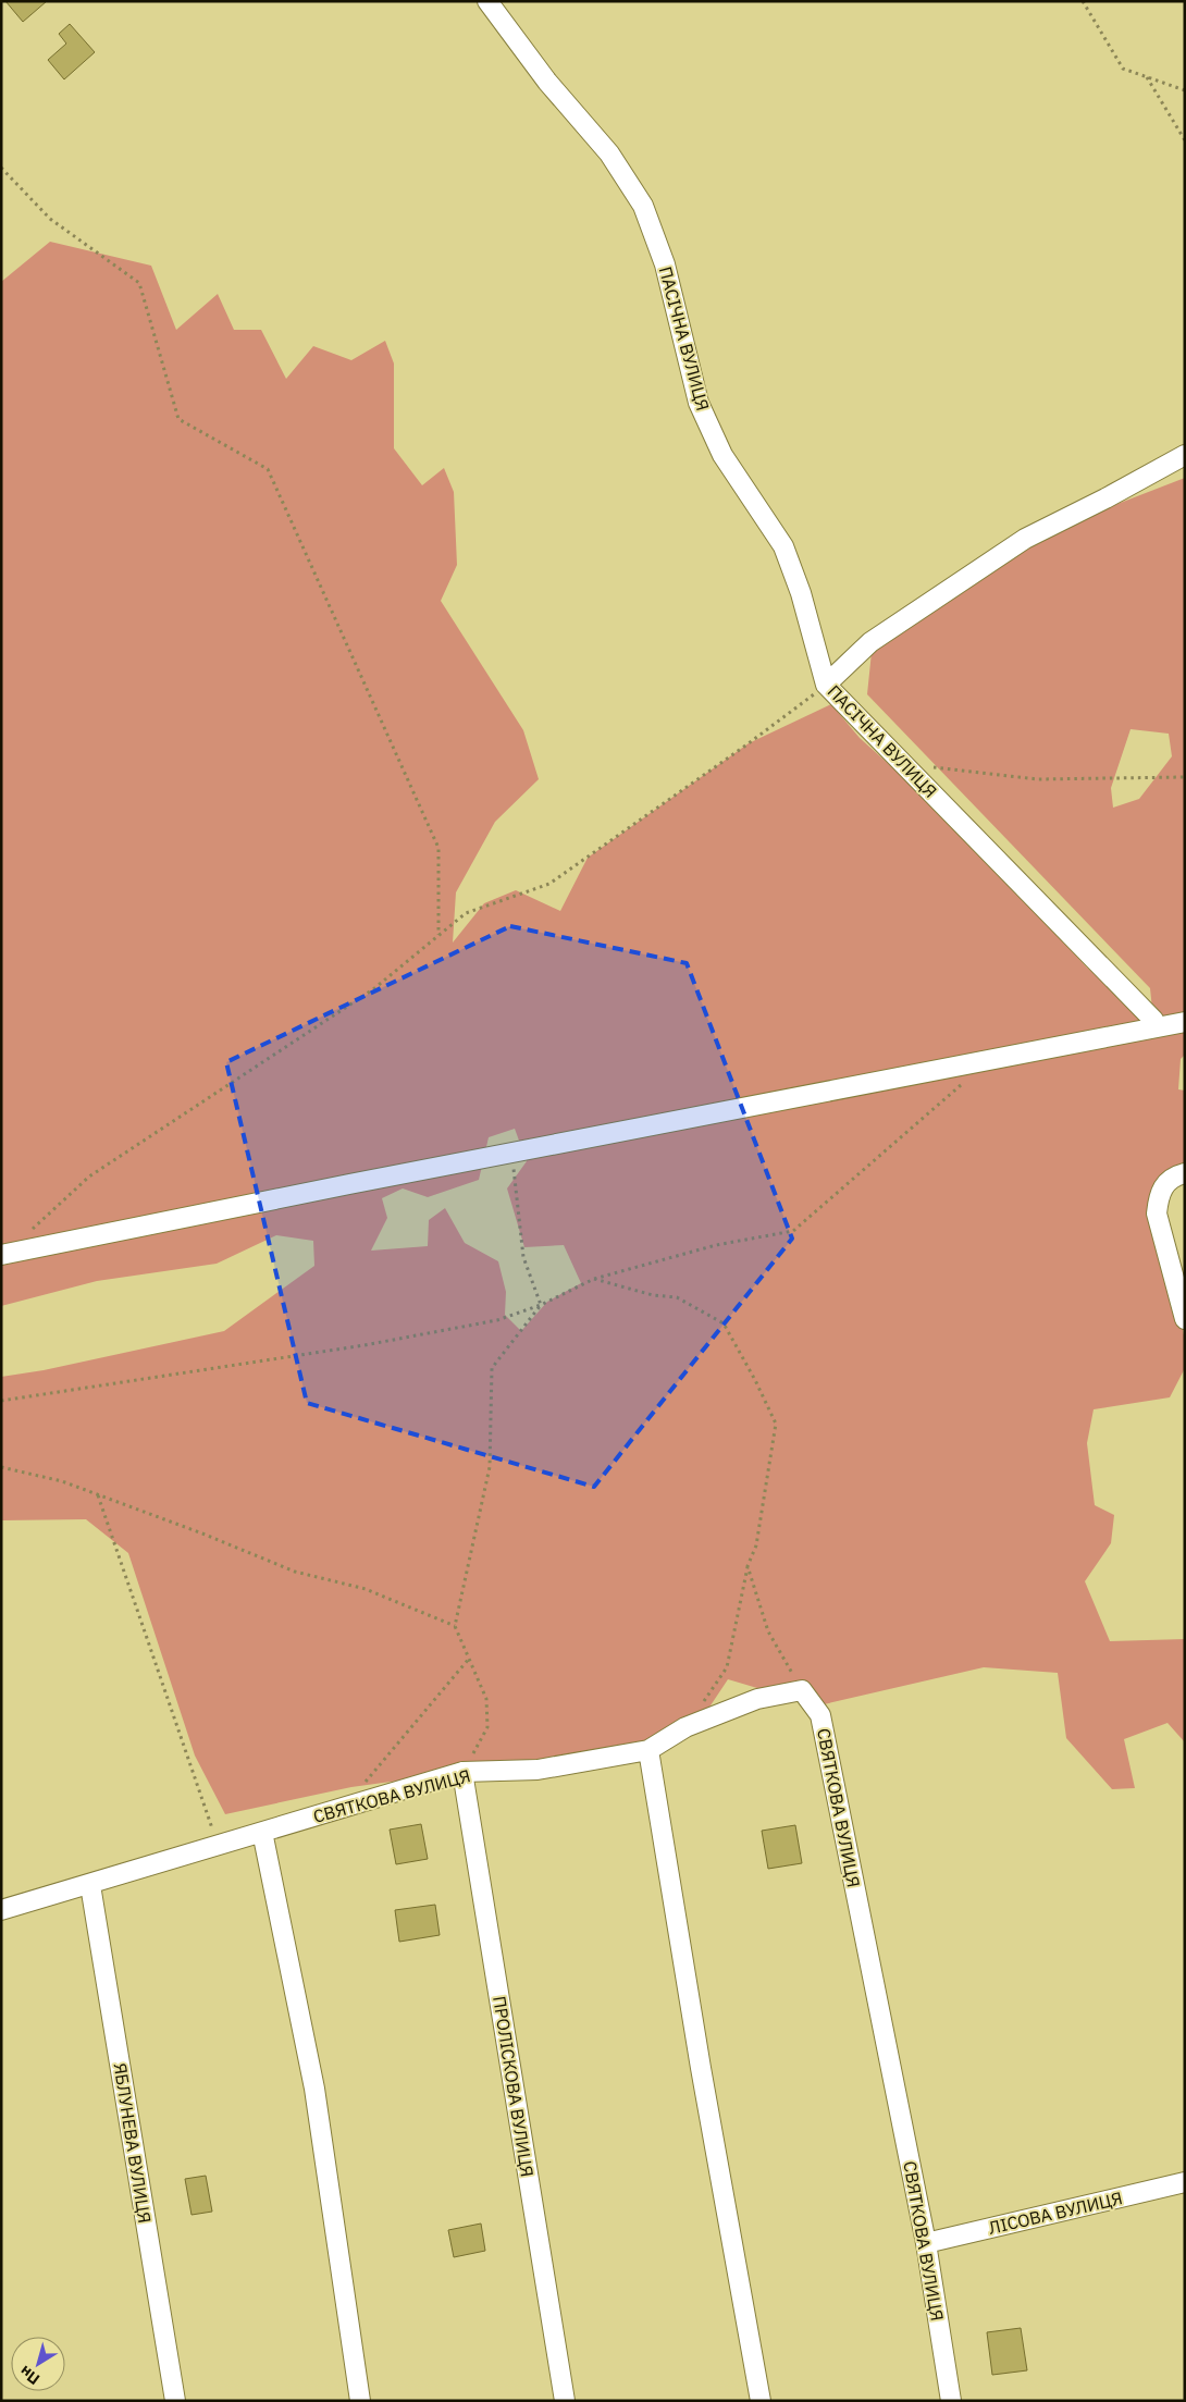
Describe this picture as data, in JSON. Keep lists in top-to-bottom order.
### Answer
{
  "streets": {
    "street": [
      "ПАСІЧНА ВУЛИЦЯ",
      "СВЯТКОВА ВУЛИЦЯ",
      "ПРОЛІСКОВА ВУЛИЦЯ",
      "ЯБЛУНЕВА ВУЛИЦЯ",
      "ЛІСОВА ВУЛИЦЯ"
    ]
  },
  "crossings": [
    ["СВЯТКОВА ВУЛИЦЯ", "ПРОЛІСКОВА ВУЛИЦЯ"],
    ["СВЯТКОВА ВУЛИЦЯ", "ЯБЛУНЕВА ВУЛИЦЯ"],
    ["СВЯТКОВА ВУЛИЦЯ", "ЛІСОВА ВУЛИЦЯ"]
  ],
  "north": "bottom left"
}
